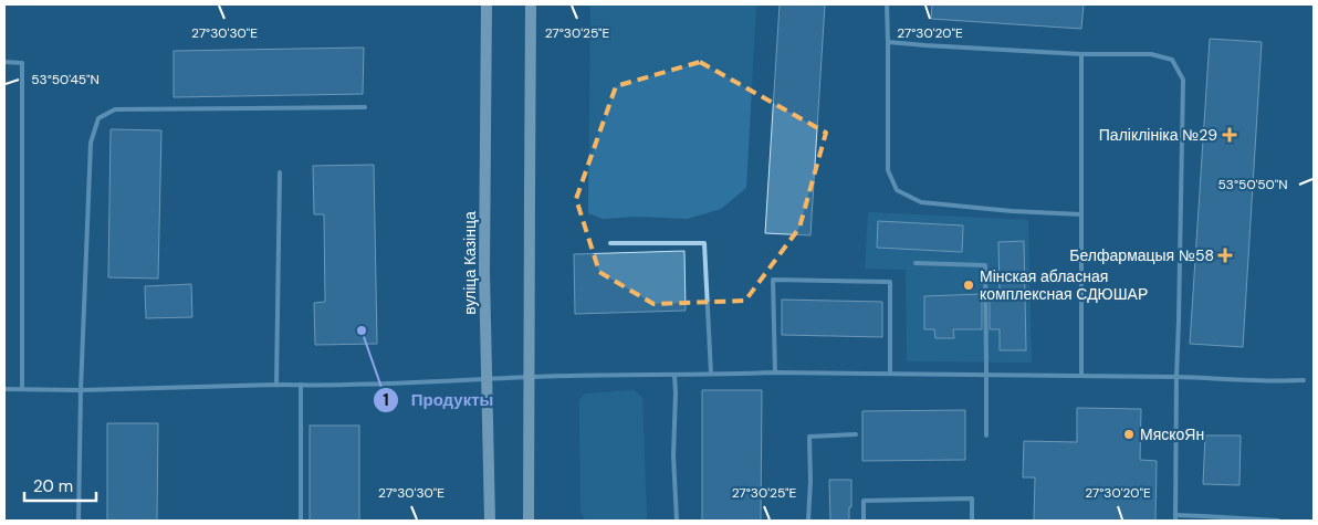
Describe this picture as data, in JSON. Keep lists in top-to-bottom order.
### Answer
{
  "streets": {
    "main road": ["вуліца Казінца"]
  },
  "places": {
    "health": ["Паліклініка №29", "Белфармацыя №58"],
    "other": ["Мінская абласная комплексная СДЮШАР", "Продукты", "МяскоЯн"]
  },
  "scale_bar": "20 m",
  "coordinates": [
    "27°30'25\"E",
    "27°30'30\"E",
    "27°30'20\"E",
    "53°50'45\"N",
    "53°50'50\"N"
  ]
}
